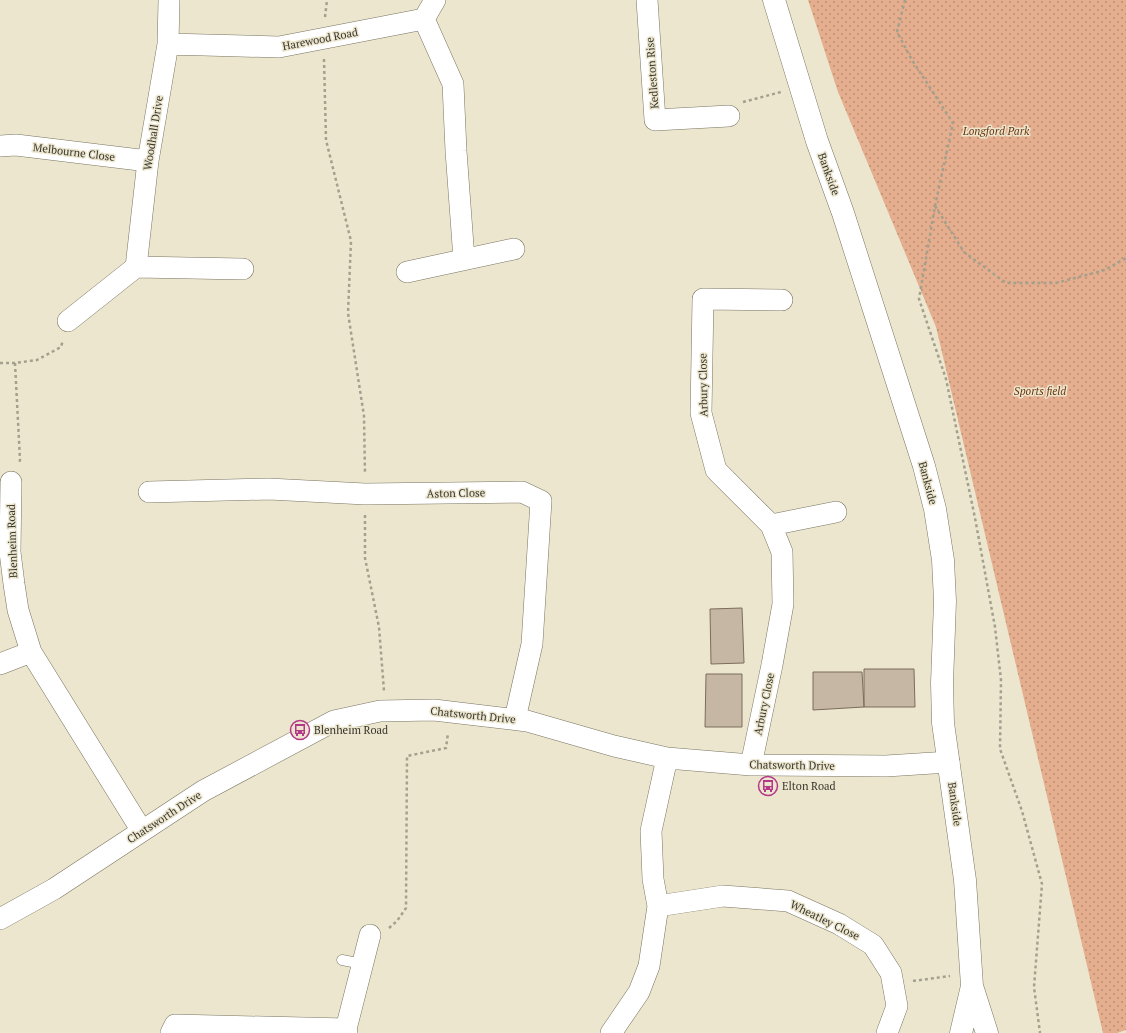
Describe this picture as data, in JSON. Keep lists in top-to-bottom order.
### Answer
{
  "streets": {
    "street": [
      "Harewood Road",
      "Kedleston Rise",
      "Woodhall Drive",
      "Melbourne Close",
      "Bankside",
      "Arbury Close",
      "Aston Close",
      "Blenheim Road",
      "Chatsworth Drive",
      "Wheatley Close"
    ]
  },
  "crossings": [
    ["Harewood Road", "Woodhall Drive"],
    ["Woodhall Drive", "Melbourne Close"],
    ["Bankside", "Chatsworth Drive"],
    ["Arbury Close", "Chatsworth Drive"],
    ["Aston Close", "Chatsworth Drive"],
    ["Blenheim Road", "Chatsworth Drive"]
  ],
  "parks": ["Longford Park", "Sports field"],
  "places": {
    "bus stop": ["Blenheim Road", "Elton Road"]
  }
}
